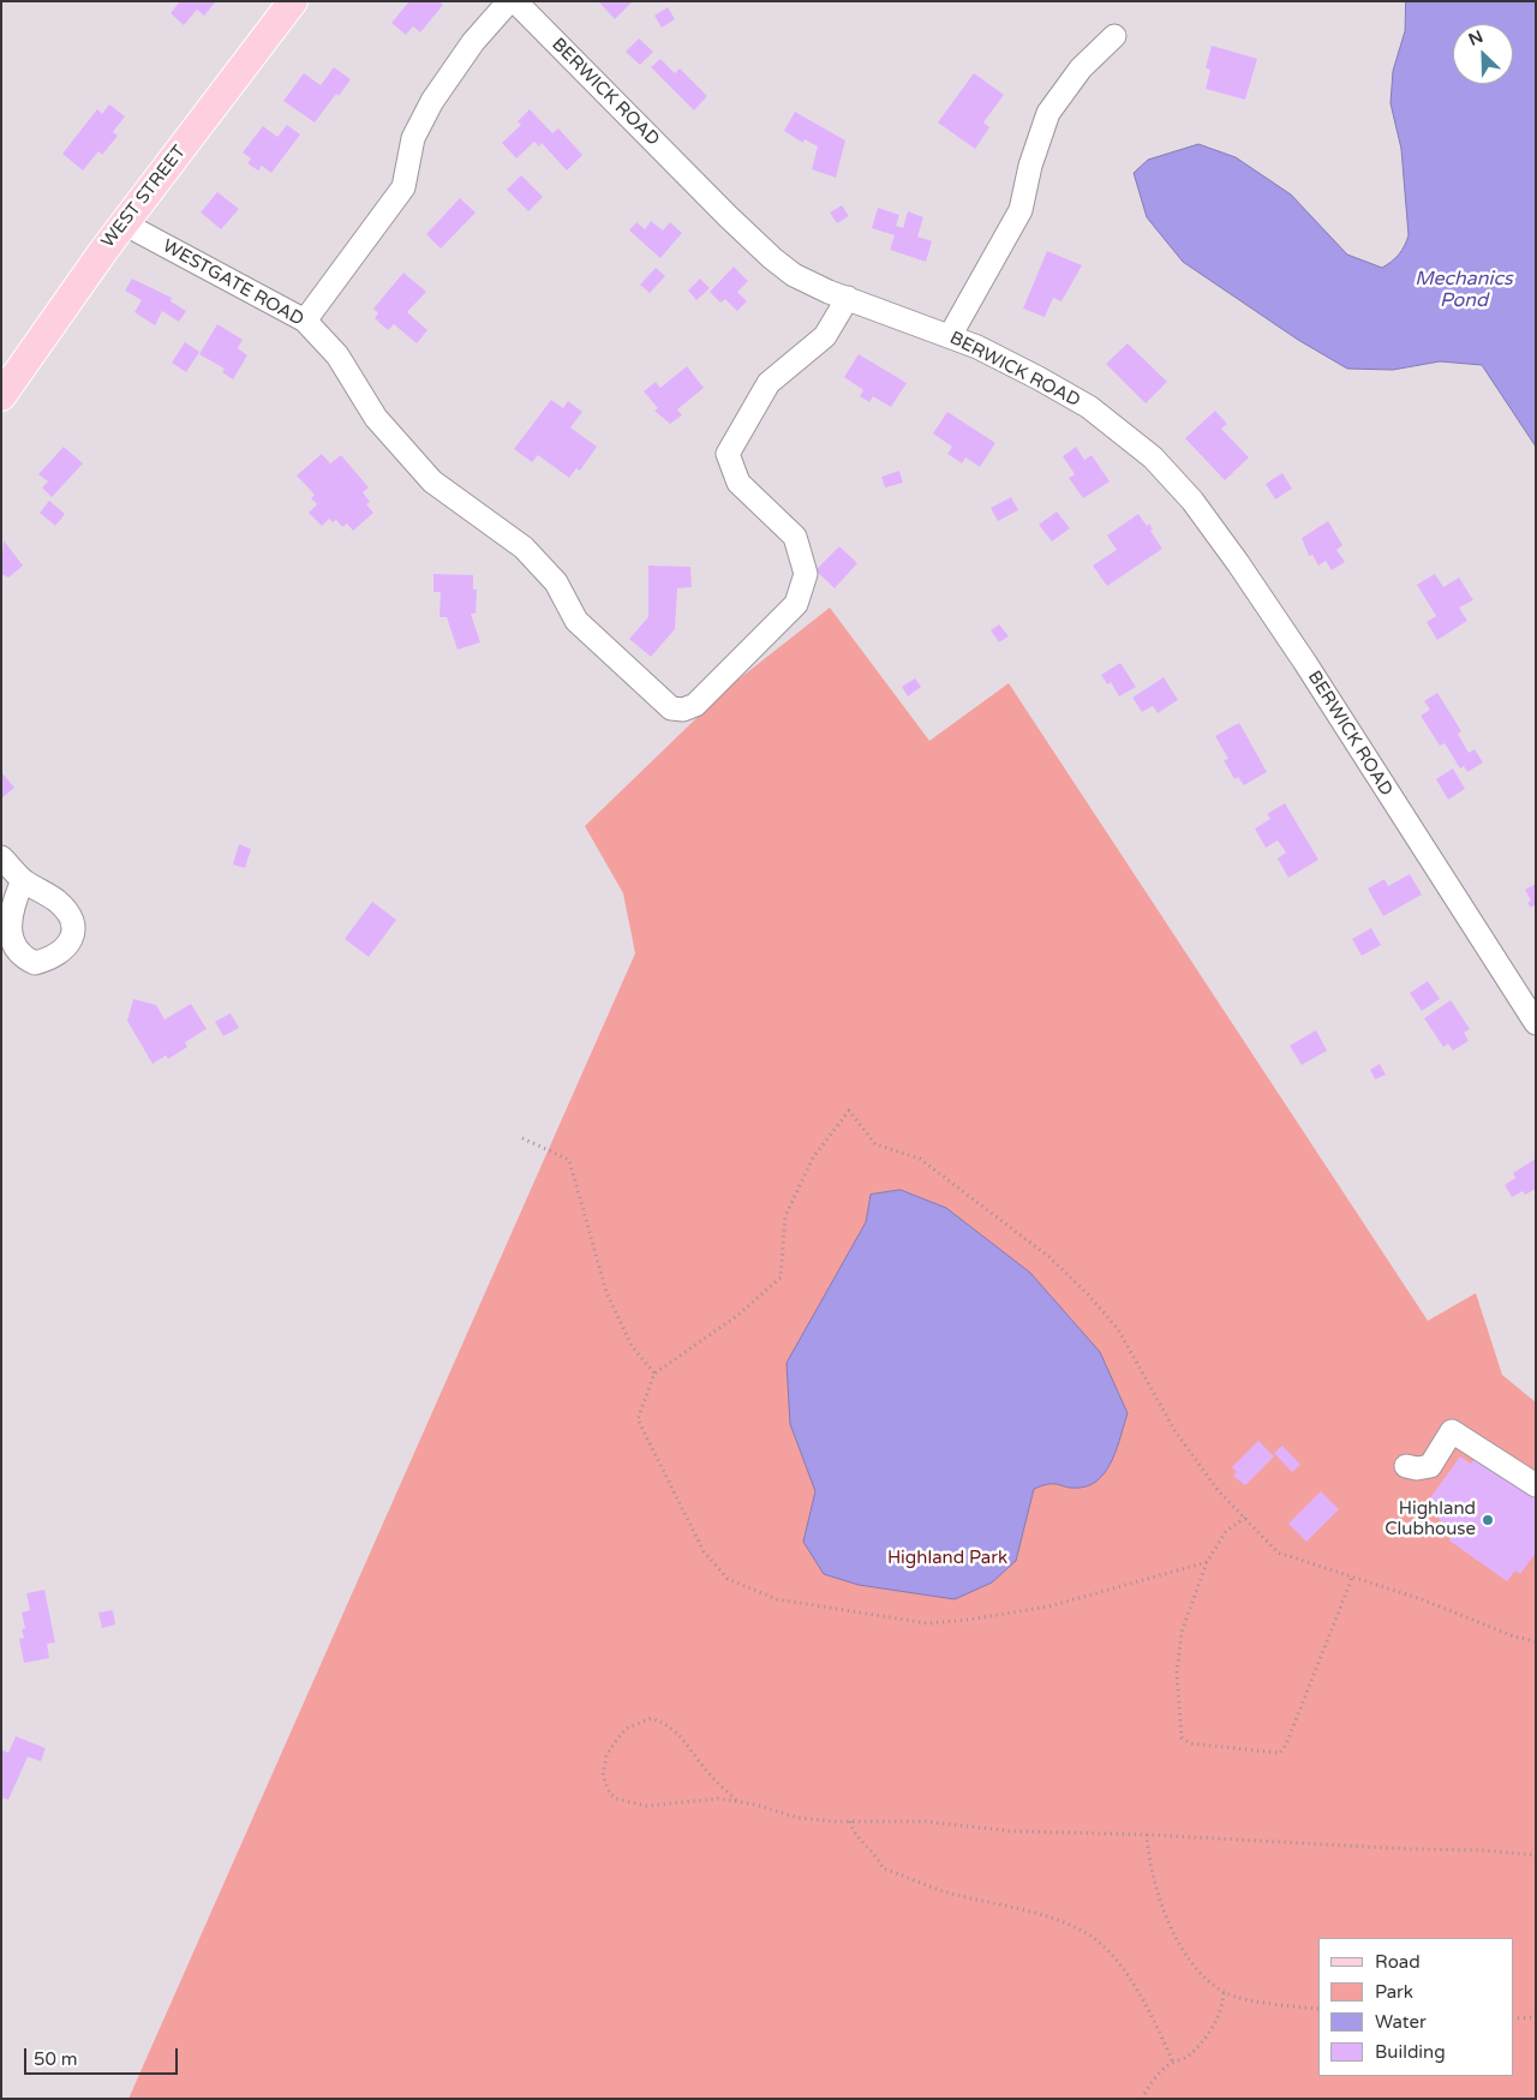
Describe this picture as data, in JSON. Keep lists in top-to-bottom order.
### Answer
{
  "streets": {
    "main road": ["WEST STREET"],
    "street": ["BERWICK ROAD", "WESTGATE ROAD"]
  },
  "crossings": [
    ["BERWICK ROAD", "WESTGATE ROAD"],
    ["WEST STREET", "WESTGATE ROAD"]
  ],
  "water": ["Mechanics Pond"],
  "parks": ["Highland Park"],
  "places": ["Highland Clubhouse"],
  "legend": [
    "Road",
    "Park",
    "Water",
    "Building"
  ],
  "scale_bar": "50 m",
  "north": "top left"
}
